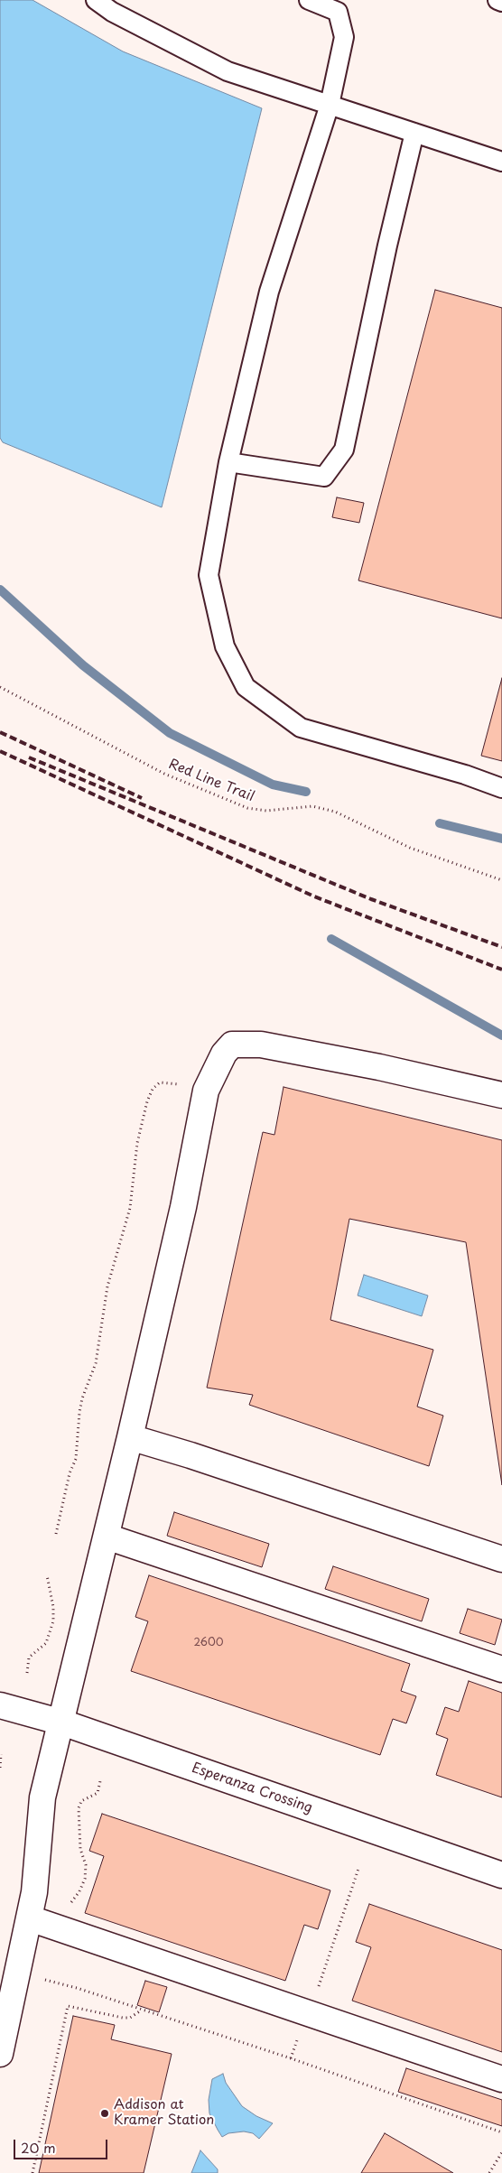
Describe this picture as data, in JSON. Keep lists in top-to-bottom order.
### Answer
{
  "streets": {
    "street": ["Esperanza Crossing"],
    "path": ["Red Line Trail"]
  },
  "places": ["Addison at Kramer Station"],
  "house_numbers": ["2600"],
  "scale_bar": "20 m"
}
